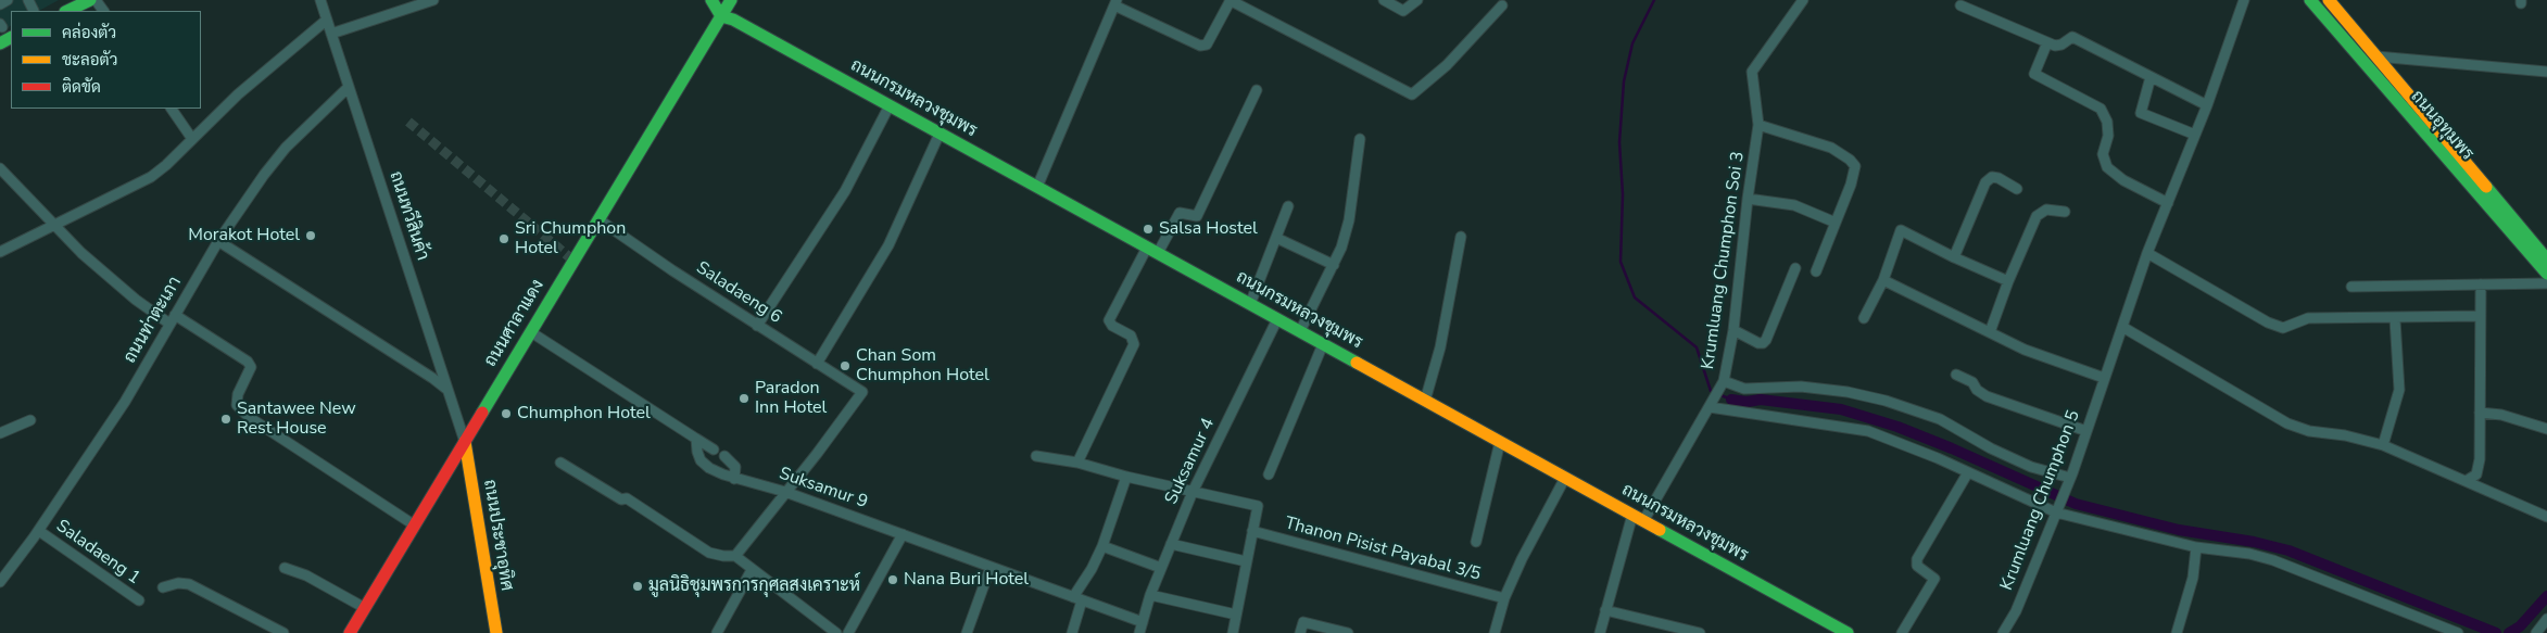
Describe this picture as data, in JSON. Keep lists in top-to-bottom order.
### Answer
{
  "streets": {
    "street": [
      "ถนนกรมหลวงชุมพร",
      "ถนนอุทุมพร",
      "ถนนทวีสินค้า",
      "Krumluang Chumphon Soi 3",
      "Saladaeng 6",
      "ถนนท่าตะเภา",
      "ถนนศาลาแดง",
      "Suksamur 4",
      "Suksamur 9",
      "Krumluang Chumphon 5",
      "ถนนประชาอุทิศ",
      "Thanon Pisist Payabal 3/5",
      "Saladaeng 1"
    ]
  },
  "crossings": [
    ["ถนนกรมหลวงชุมพร", "Krumluang Chumphon Soi 3"],
    ["ถนนกรมหลวงชุมพร", "ถนนศาลาแดง"],
    ["ถนนกรมหลวงชุมพร", "Suksamur 4"],
    ["ถนนทวีสินค้า", "ถนนท่าตะเภา"],
    ["ถนนทวีสินค้า", "ถนนศาลาแดง"],
    ["ถนนทวีสินค้า", "ถนนประชาอุทิศ"],
    ["Saladaeng 6", "ถนนศาลาแดง"],
    ["Saladaeng 6", "Suksamur 9"],
    ["ถนนท่าตะเภา", "Saladaeng 1"],
    ["ถนนศาลาแดง", "ถนนประชาอุทิศ"],
    ["Suksamur 4", "Suksamur 9"]
  ],
  "places": [
    "Salsa Hostel",
    "Morakot Hotel",
    "Sri Chumphon Hotel",
    "Chan Som Chumphon Hotel",
    "Paradon Inn Hotel",
    "Chumphon Hotel",
    "Santawee New Rest House",
    "Nana Buri Hotel",
    "มูลนิธิชุมพรการกุศลสงเคราะห์"
  ],
  "legend": ["คล่องตัว", "ชะลอตัว", "ติดขัด"]
}
